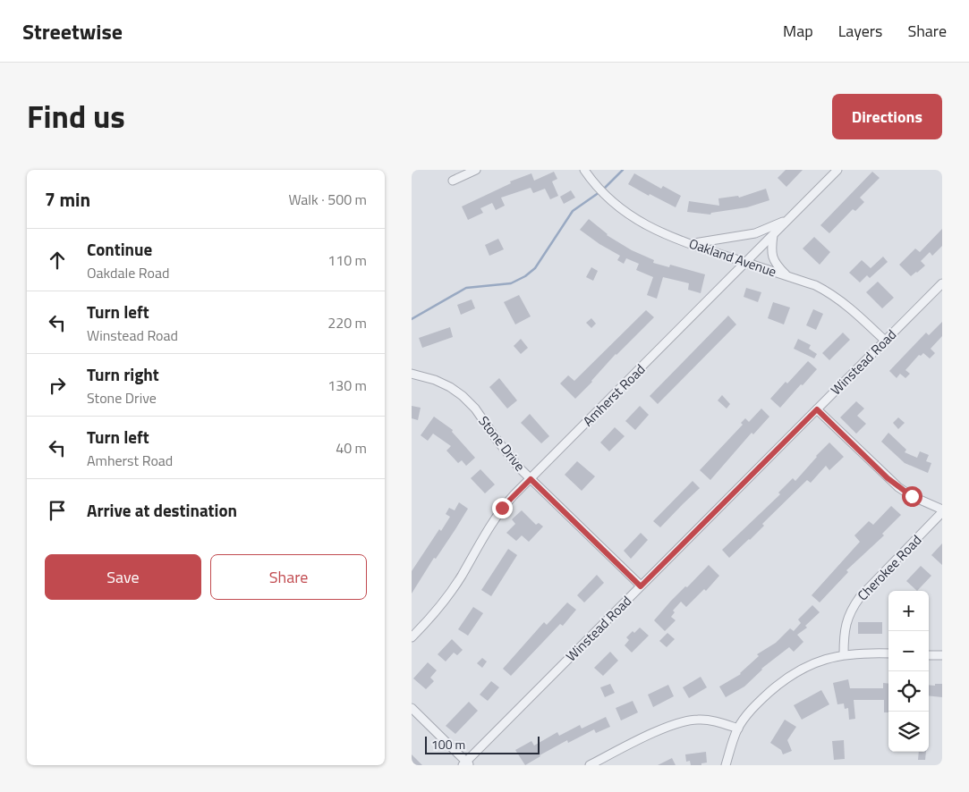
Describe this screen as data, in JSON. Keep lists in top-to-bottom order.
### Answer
{
  "streets": {
    "street": [
      "Oakland Avenue",
      "Winstead Road",
      "Amherst Road",
      "Stone Drive",
      "Cherokee Road"
    ]
  },
  "crossings": [
    ["Oakland Avenue", "Winstead Road"],
    ["Oakland Avenue", "Amherst Road"],
    ["Winstead Road", "Stone Drive"],
    ["Amherst Road", "Stone Drive"]
  ],
  "scale_bar": "100 m",
  "page": {
    "header": "Streetwise",
    "nav": ["Map", "Layers", "Share"],
    "title": "Find us",
    "buttons": [
      "Directions",
      ["Save", "Share"]
    ],
    "heading": ["7 min", "Walk · 500 m"],
    "list": [
      ["Continue", "Oakdale Road", "110 m"],
      ["Turn left", "Winstead Road", "220 m"],
      ["Turn right", "Stone Drive", "130 m"],
      ["Turn left", "Amherst Road", "40 m"],
      "Arrive at destination"
    ],
    "map_buttons": ["+", "−"],
    "scale": "100 m"
  }
}
